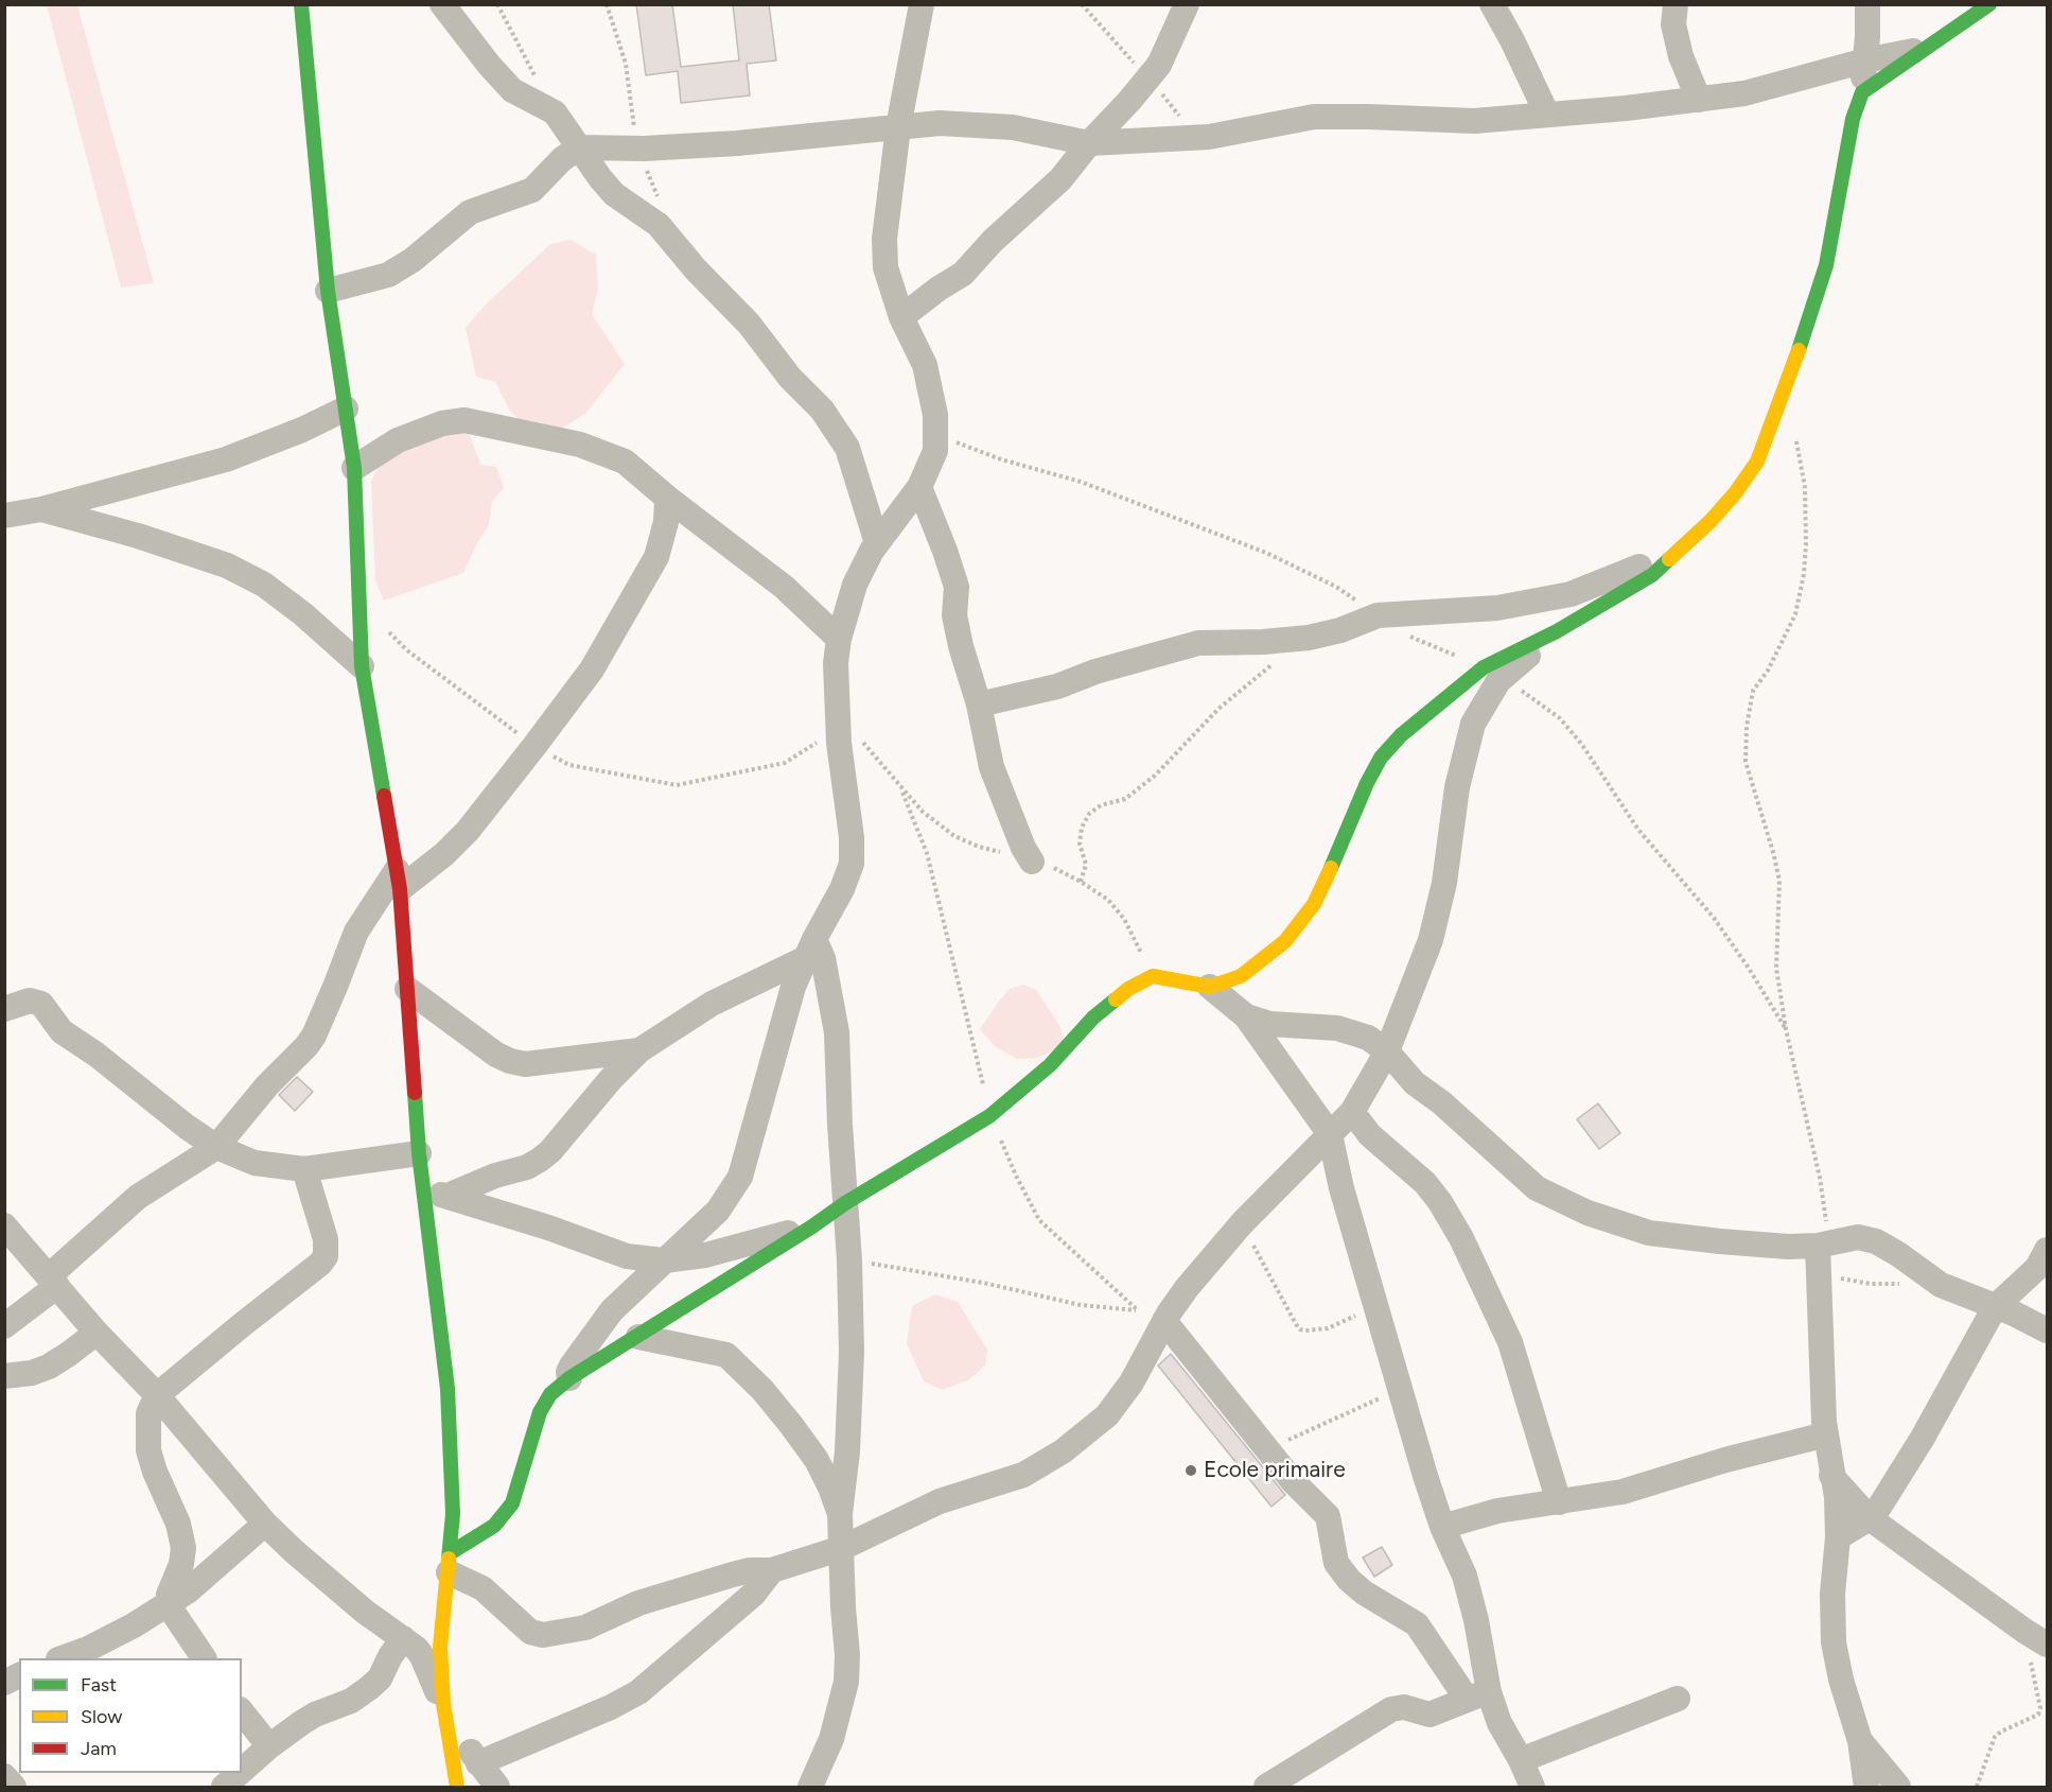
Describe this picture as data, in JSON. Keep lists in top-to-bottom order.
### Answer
{
  "places": ["Ecole primaire"],
  "legend": ["Fast", "Slow", "Jam"]
}
